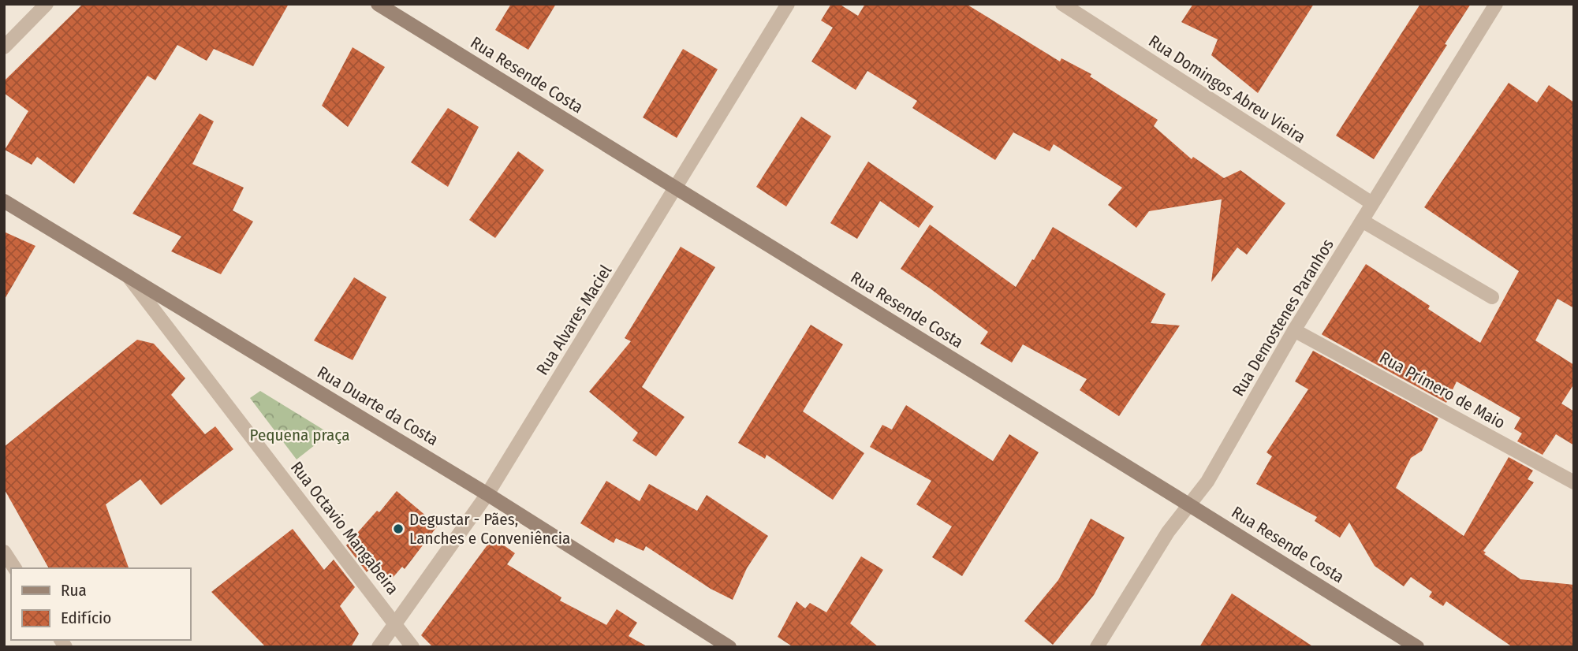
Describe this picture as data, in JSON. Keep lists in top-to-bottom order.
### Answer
{
  "streets": {
    "main road": ["Rua Resende Costa", "Rua Duarte da Costa"],
    "street": [
      "Rua Domingos Abreu Vieira",
      "Rua Demostenes Paranhos",
      "Rua Alvares Maciel",
      "Rua Primero de Maio",
      "Rua Octavio Mangabeira"
    ]
  },
  "crossings": [
    ["Rua Resende Costa", "Rua Demostenes Paranhos"],
    ["Rua Resende Costa", "Rua Alvares Maciel"],
    ["Rua Domingos Abreu Vieira", "Rua Demostenes Paranhos"],
    ["Rua Demostenes Paranhos", "Rua Primero de Maio"],
    ["Rua Alvares Maciel", "Rua Duarte da Costa"],
    ["Rua Alvares Maciel", "Rua Octavio Mangabeira"],
    ["Rua Duarte da Costa", "Rua Octavio Mangabeira"]
  ],
  "parks": ["Pequena praça"],
  "places": ["Degustar - Pães, Lanches e Conveniência"],
  "legend": ["Rua", "Edifício"]
}
